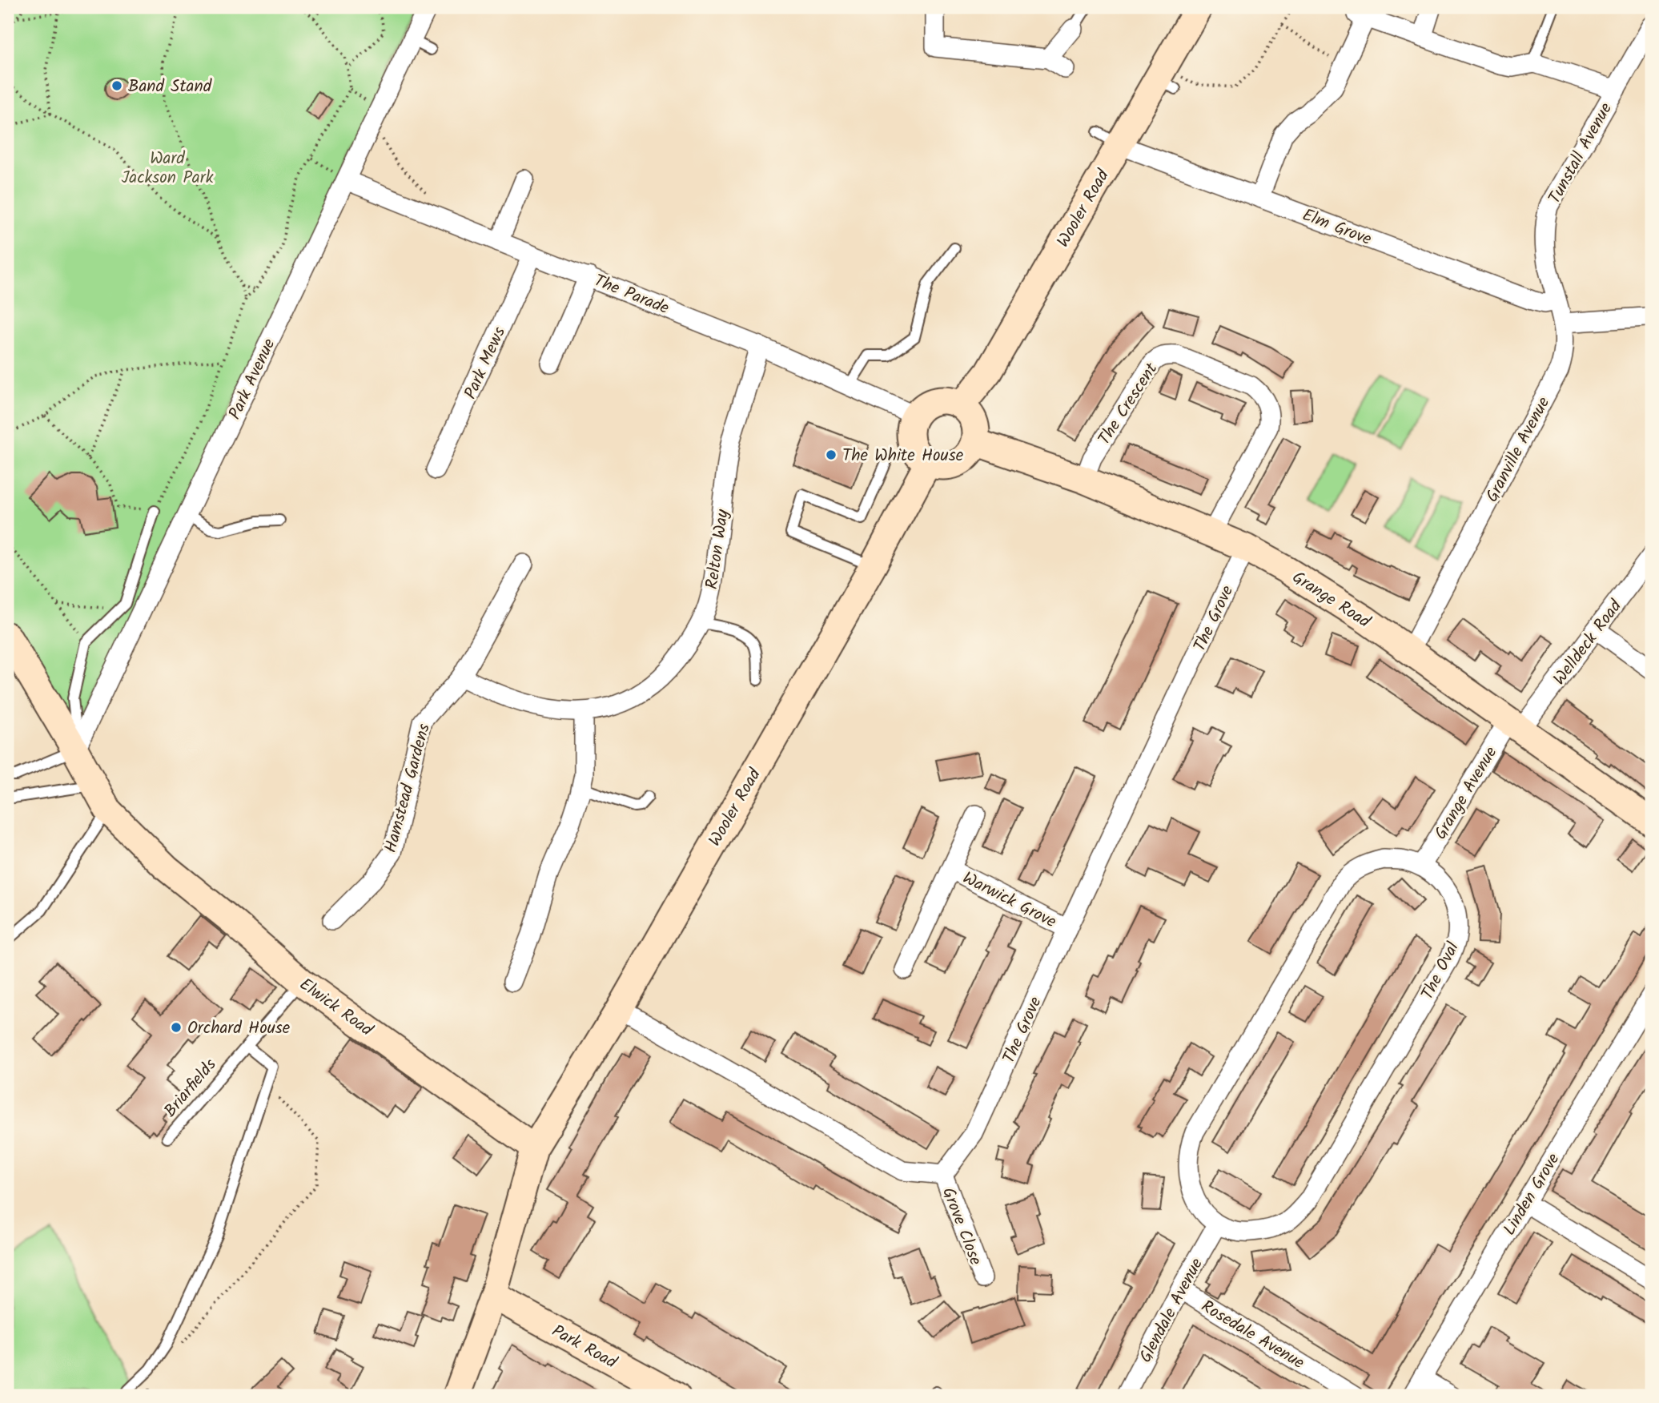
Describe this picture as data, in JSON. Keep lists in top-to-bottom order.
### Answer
{
  "streets": {
    "street": [
      "Tunstall Avenue",
      "Wooler Road",
      "Elm Grove",
      "The Parade",
      "Park Mews",
      "Park Avenue",
      "The Crescent",
      "Granville Avenue",
      "Relton Way",
      "Grange Road",
      "The Grove",
      "Welldeck Road",
      "Hamstead Gardens",
      "Grange Avenue",
      "Warwick Grove",
      "The Oval",
      "Elwick Road",
      "Linden Grove",
      "Grove Close",
      "Glendale Avenue",
      "Rosedale Avenue",
      "Park Road"
    ],
    "lane": ["Briarfields"]
  },
  "crossings": [
    ["Tunstall Avenue", "Elm Grove"],
    ["Tunstall Avenue", "Granville Avenue"],
    ["Wooler Road", "Elm Grove"],
    ["Wooler Road", "The Parade"],
    ["Wooler Road", "Grange Road"],
    ["Wooler Road", "Elwick Road"],
    ["The Parade", "Park Mews"],
    ["The Parade", "Park Avenue"],
    ["The Parade", "Relton Way"],
    ["The Parade", "Grange Road"],
    ["Park Avenue", "Elwick Road"],
    ["The Crescent", "Grange Road"],
    ["Granville Avenue", "Grange Road"],
    ["Grange Road", "The Grove"],
    ["Grange Road", "Welldeck Road"],
    ["Grange Road", "Grange Avenue"],
    ["The Grove", "Warwick Grove"],
    ["The Grove", "Grove Close"],
    ["Welldeck Road", "Grange Avenue"],
    ["Grange Avenue", "The Oval"],
    ["The Oval", "Glendale Avenue"],
    ["Elwick Road", "Briarfields"],
    ["Glendale Avenue", "Rosedale Avenue"]
  ],
  "parks": ["Ward Jackson Park"],
  "places": ["Band Stand", "The White House", "Orchard House"]
}
